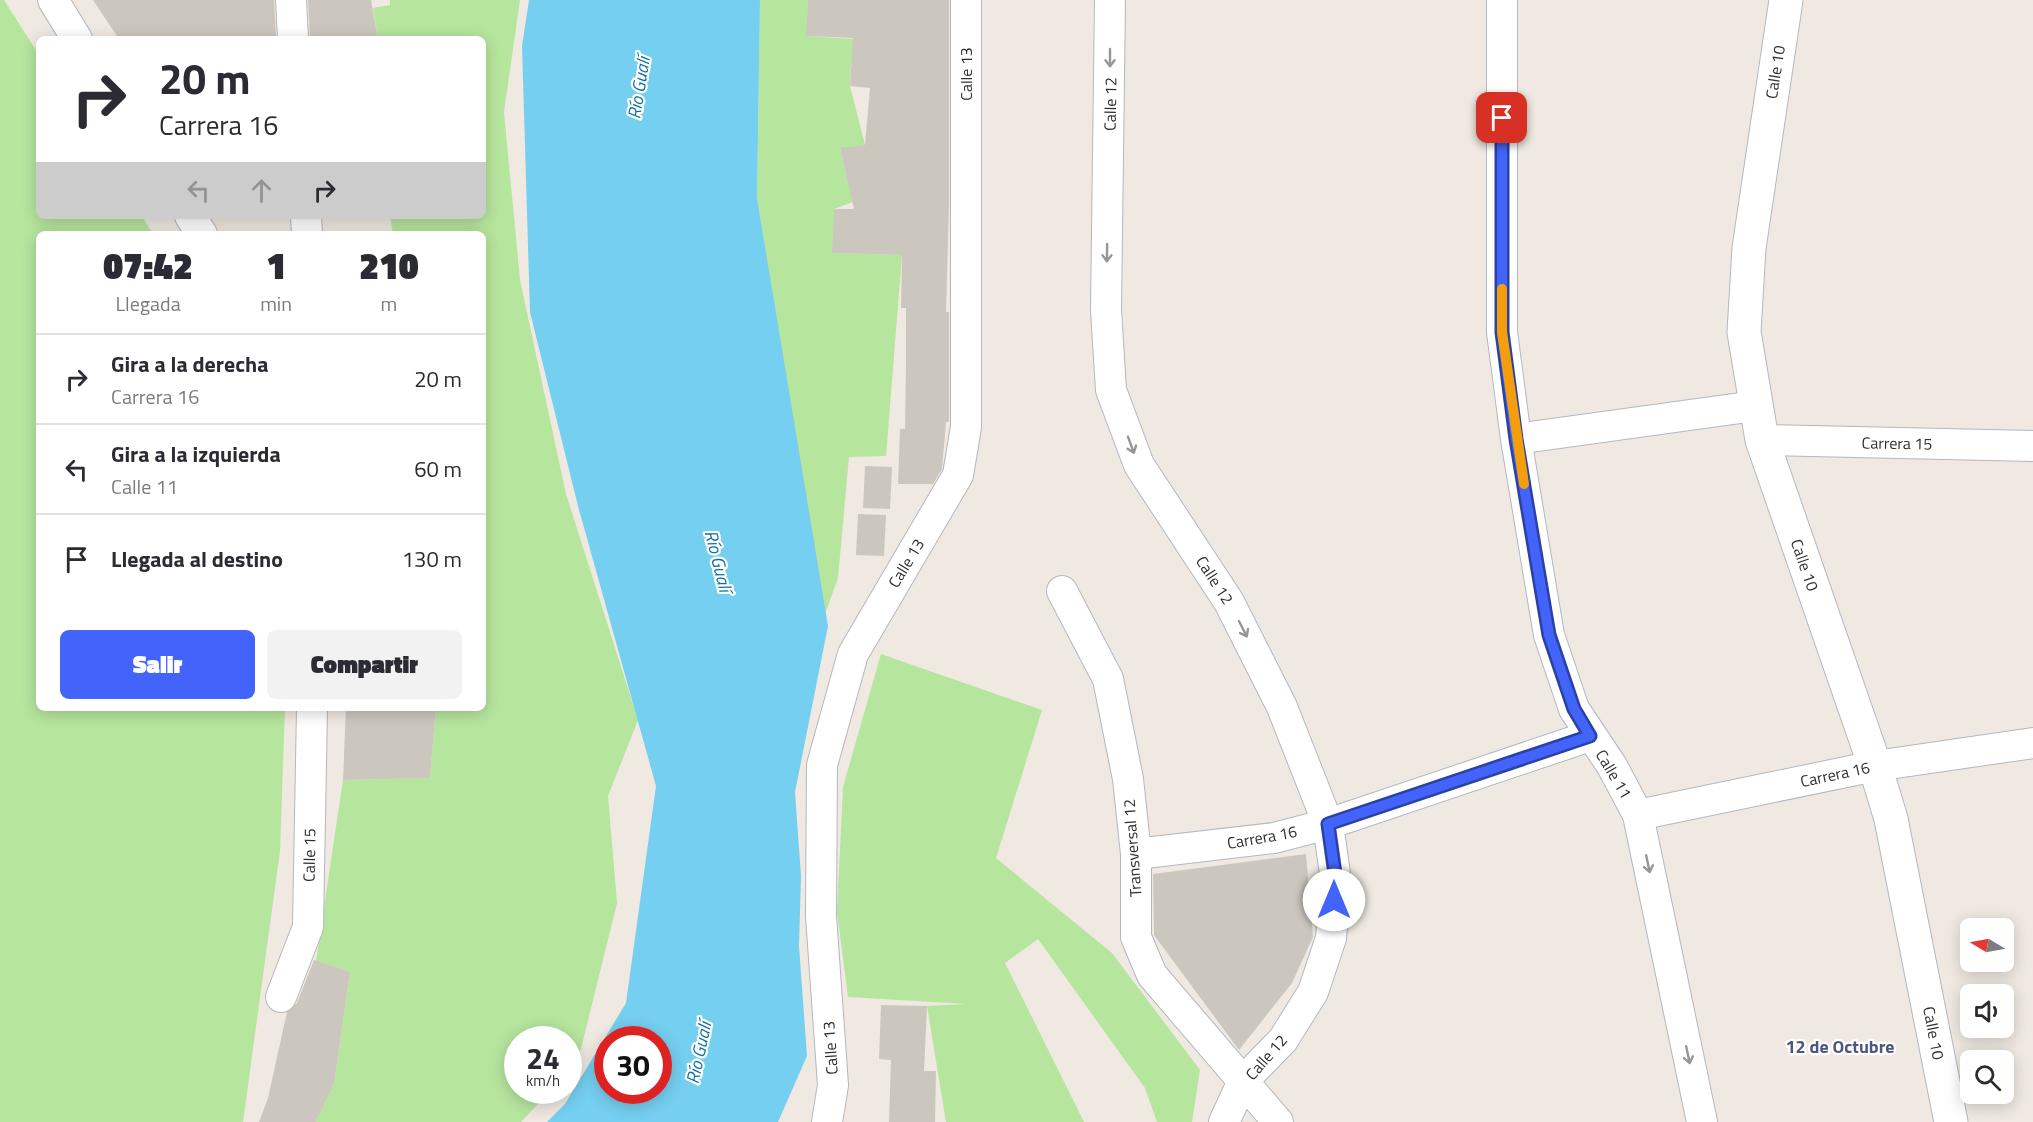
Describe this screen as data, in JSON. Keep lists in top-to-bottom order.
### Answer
{
  "streets": {
    "street": [
      "Calle 10",
      "Calle 13",
      "Calle 12",
      "Carrera 15",
      "Calle 11",
      "Carrera 16",
      "Transversal 12",
      "Calle 15"
    ]
  },
  "crossings": [
    ["Calle 10", "Carrera 15"],
    ["Calle 10", "Carrera 16"],
    ["Calle 12", "Carrera 16"],
    ["Calle 12", "Transversal 12"],
    ["Calle 11", "Carrera 16"],
    ["Carrera 16", "Transversal 12"]
  ],
  "one_way": ["Calle 12"],
  "districts": ["12 de Octubre"],
  "water": ["Río Gualí"],
  "north": "left",
  "page": {
    "turn": ["20 m", "Carrera 16"],
    "eta": [
      "07:42",
      "Llegada",
      "1",
      "min",
      "210",
      "m"
    ],
    "list": [
      {
        "name": "Gira a la derecha",
        "note": "Carrera 16",
        "value": "20 m"
      },
      {
        "name": "Gira a la izquierda",
        "note": "Calle 11",
        "value": "60 m"
      },
      {
        "name": "Llegada al destino",
        "value": "130 m"
      }
    ],
    "buttons": ["Salir", "Compartir"],
    "speed": "24 km/h",
    "limit": "30"
  }
}
